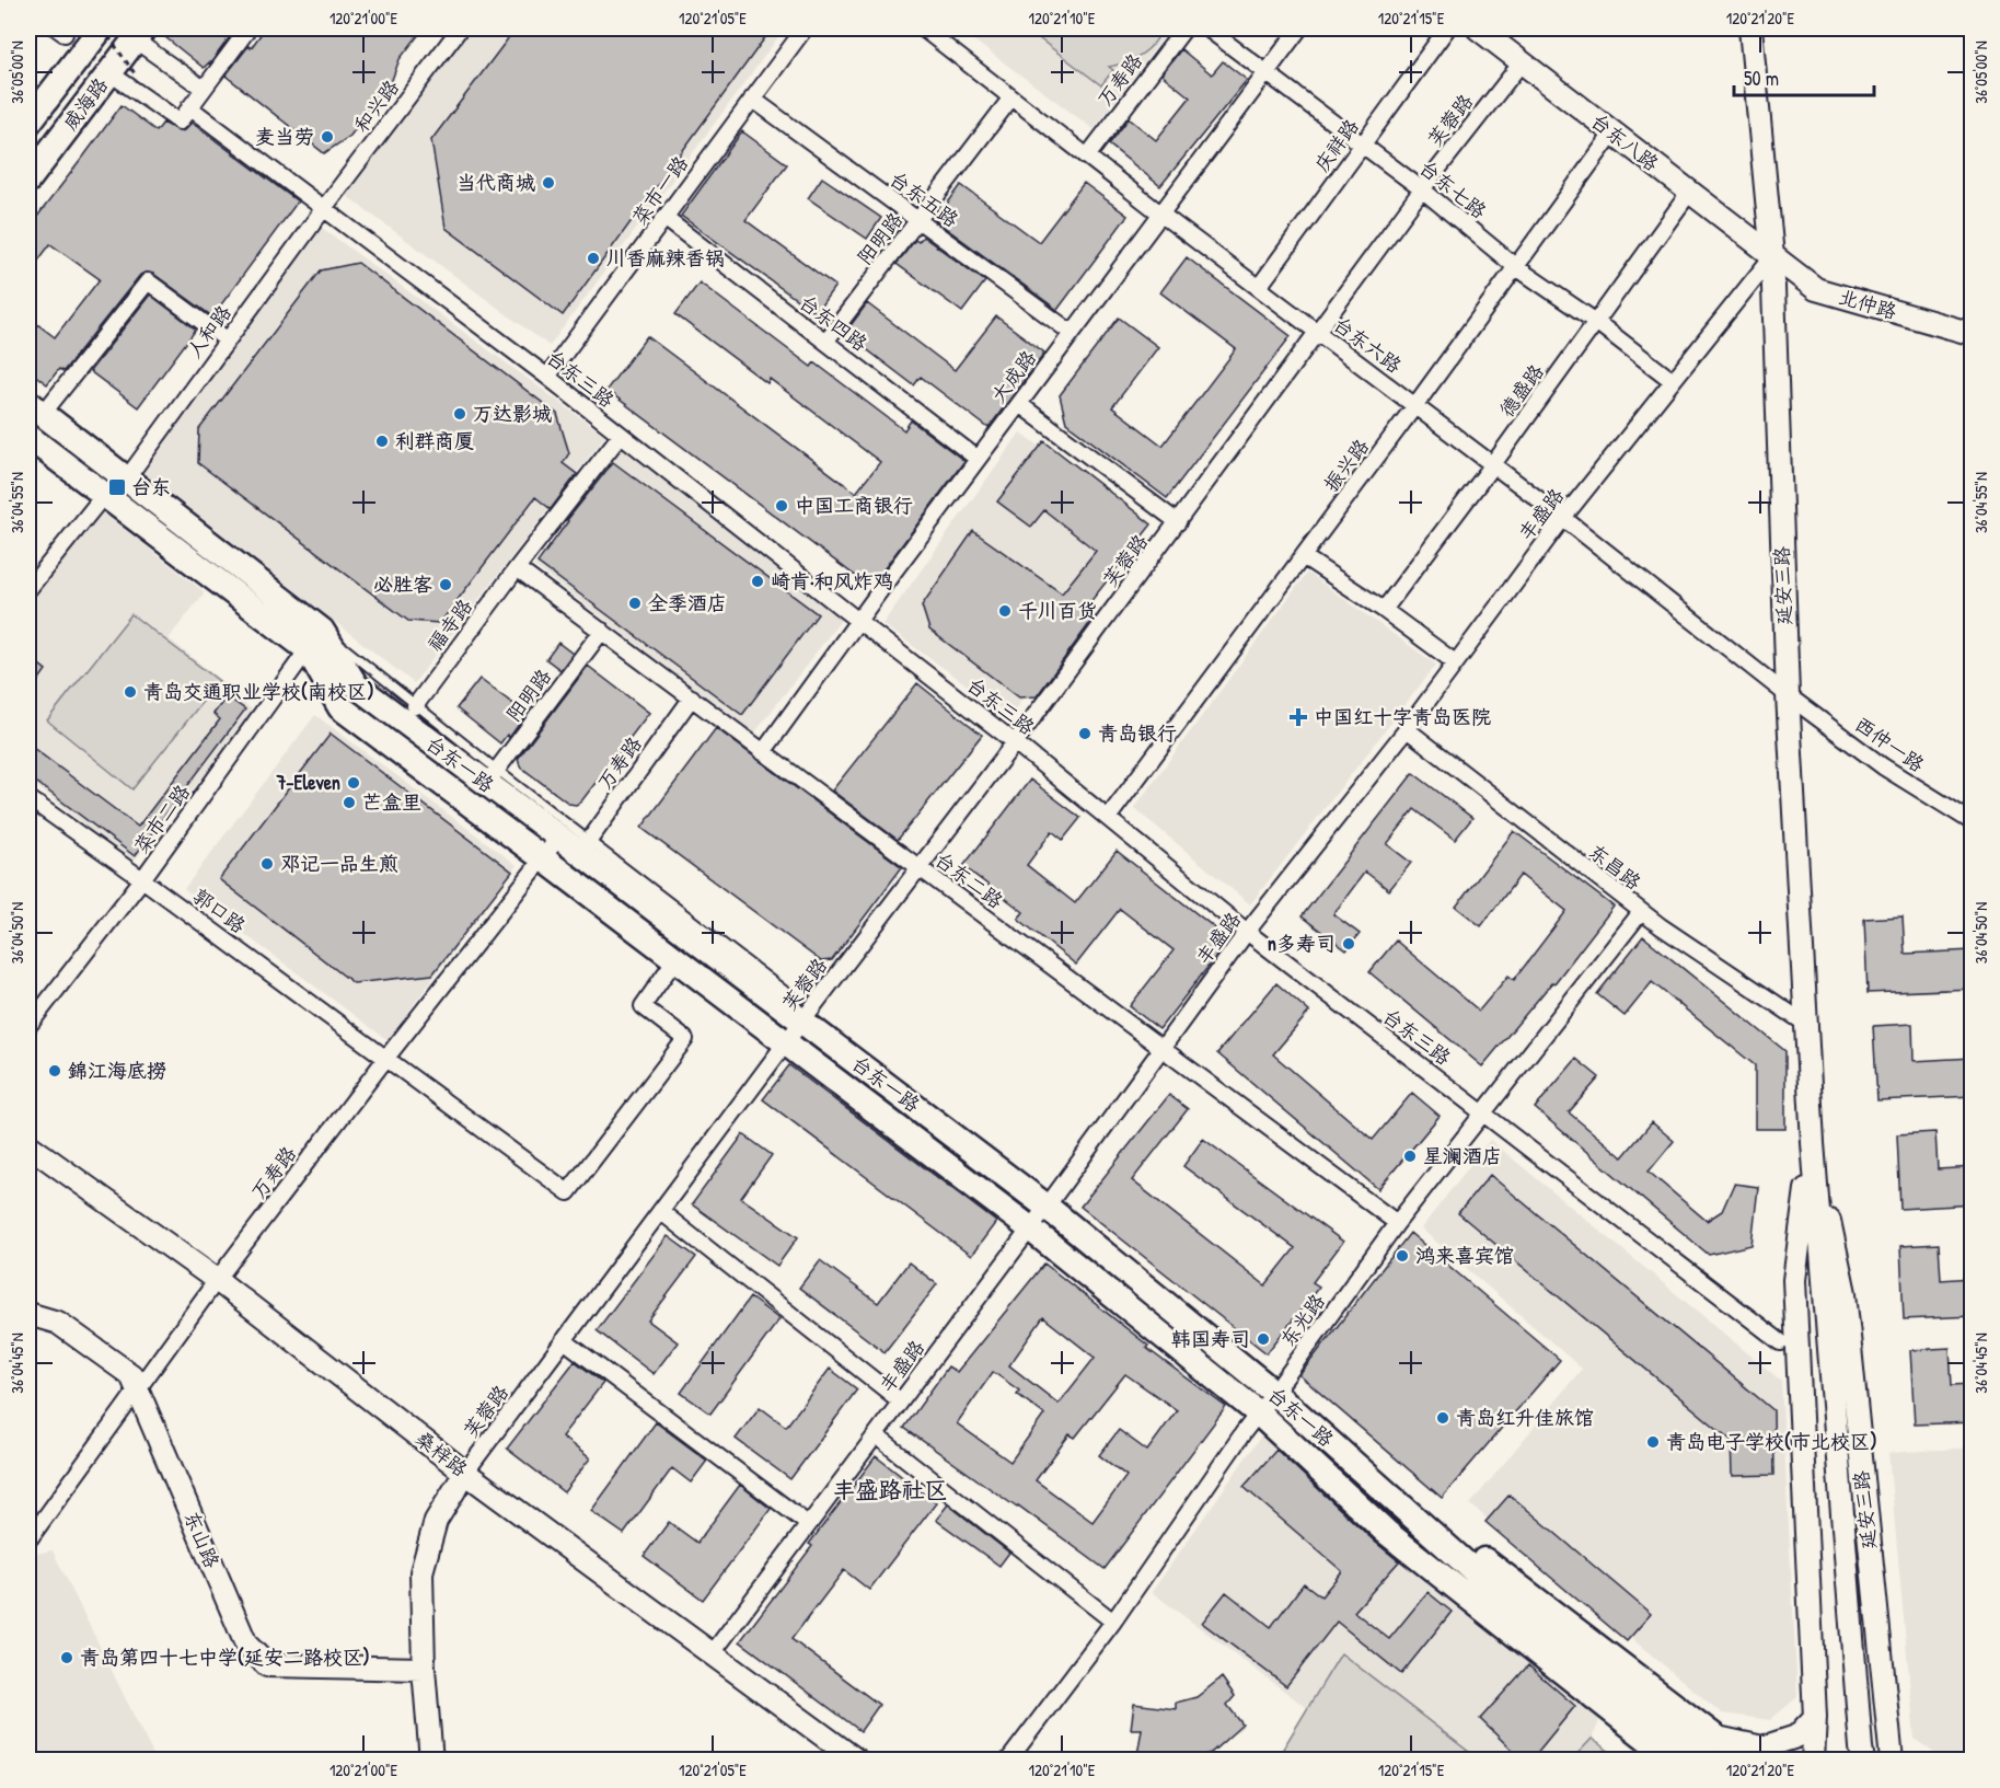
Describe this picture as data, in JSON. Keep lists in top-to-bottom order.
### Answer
{
  "streets": {
    "main road": [
      "威海路",
      "台东八路",
      "北仲路",
      "延安三路",
      "台东一路",
      "桑梓路",
      "东山路"
    ],
    "street": [
      "万寿路",
      "和兴路",
      "芙蓉路",
      "庆祥路",
      "台东七路",
      "菜市一路",
      "台东五路",
      "阳明路",
      "台东四路",
      "人和路",
      "台东六路",
      "大成路",
      "台东三路",
      "德盛路",
      "振兴路",
      "丰盛路",
      "福寺路",
      "西仲一路",
      "菜市二路",
      "东昌路",
      "台东二路",
      "郭口路",
      "东光路"
    ]
  },
  "crossings": [
    ["万寿路", "台东六路"],
    ["万寿路", "台东一路"],
    ["万寿路", "台东二路"],
    ["万寿路", "郭口路"],
    ["万寿路", "桑梓路"],
    ["万寿路", "东山路"],
    ["和兴路", "人和路"],
    ["和兴路", "台东三路"],
    ["芙蓉路", "台东八路"],
    ["芙蓉路", "台东七路"],
    ["芙蓉路", "台东六路"],
    ["芙蓉路", "台东三路"],
    ["芙蓉路", "台东一路"],
    ["芙蓉路", "台东二路"],
    ["芙蓉路", "桑梓路"],
    ["台东八路", "北仲路"],
    ["台东八路", "德盛路"],
    ["台东八路", "振兴路"],
    ["台东八路", "丰盛路"],
    ["台东八路", "延安三路"],
    ["庆祥路", "台东七路"],
    ["庆祥路", "台东六路"],
    ["台东七路", "大成路"],
    ["台东七路", "德盛路"],
    ["台东七路", "振兴路"],
    ["台东七路", "丰盛路"],
    ["菜市一路", "台东五路"],
    ["菜市一路", "台东四路"],
    ["菜市一路", "台东三路"],
    ["台东五路", "阳明路"],
    ["台东五路", "大成路"],
    ["阳明路", "台东四路"],
    ["阳明路", "台东六路"],
    ["阳明路", "台东一路"],
    ["阳明路", "台东二路"],
    ["北仲路", "丰盛路"],
    ["北仲路", "延安三路"],
    ["台东四路", "大成路"],
    ["人和路", "台东三路"],
    ["人和路", "台东一路"],
    ["台东六路", "大成路"],
    ["台东六路", "德盛路"],
    ["台东六路", "振兴路"],
    ["台东六路", "丰盛路"],
    ["台东六路", "延安三路"],
    ["台东六路", "西仲一路"],
    ["大成路", "台东三路"],
    ["大成路", "台东二路"],
    ["台东三路", "振兴路"],
    ["台东三路", "丰盛路"],
    ["台东三路", "福寺路"],
    ["台东三路", "东光路"],
    ["丰盛路", "延安三路"],
    ["丰盛路", "台东一路"],
    ["丰盛路", "东昌路"],
    ["丰盛路", "台东二路"],
    ["丰盛路", "桑梓路"],
    ["延安三路", "西仲一路"],
    ["延安三路", "东昌路"],
    ["福寺路", "台东二路"],
    ["台东一路", "菜市二路"],
    ["台东一路", "郭口路"],
    ["台东一路", "东光路"],
    ["菜市二路", "郭口路"],
    ["东昌路", "东光路"],
    ["台东二路", "东光路"]
  ],
  "districts": ["丰盛路社区"],
  "places": {
    "other": [
      "麦当劳",
      "当代商城",
      "川香麻辣香锅",
      "万达影城",
      "利群商厦",
      "中国工商银行",
      "崎肯·和风炸鸡",
      "必胜客",
      "全季酒店",
      "千川百货",
      "青岛交通职业学校(南校区)",
      "青岛银行",
      "7-Eleven",
      "芒盒里",
      "邓记一品生煎",
      "n多寿司",
      "錦江海底撈",
      "星澜酒店",
      "鸿来喜宾馆",
      "韩国寿司",
      "青岛红升佳旅馆",
      "青岛电子学校(市北校区)",
      "青岛第四十七中学(延安二路校区)"
    ],
    "transit": ["台东"],
    "health": ["中国红十字青岛医院"]
  },
  "scale_bar": "50 m",
  "coordinates": [
    "120°21'00\"E",
    "120°21'05\"E",
    "120°21'10\"E",
    "120°21'15\"E",
    "120°21'20\"E",
    "36°05'00\"N",
    "36°04'55\"N",
    "36°04'50\"N",
    "36°04'45\"N"
  ]
}
